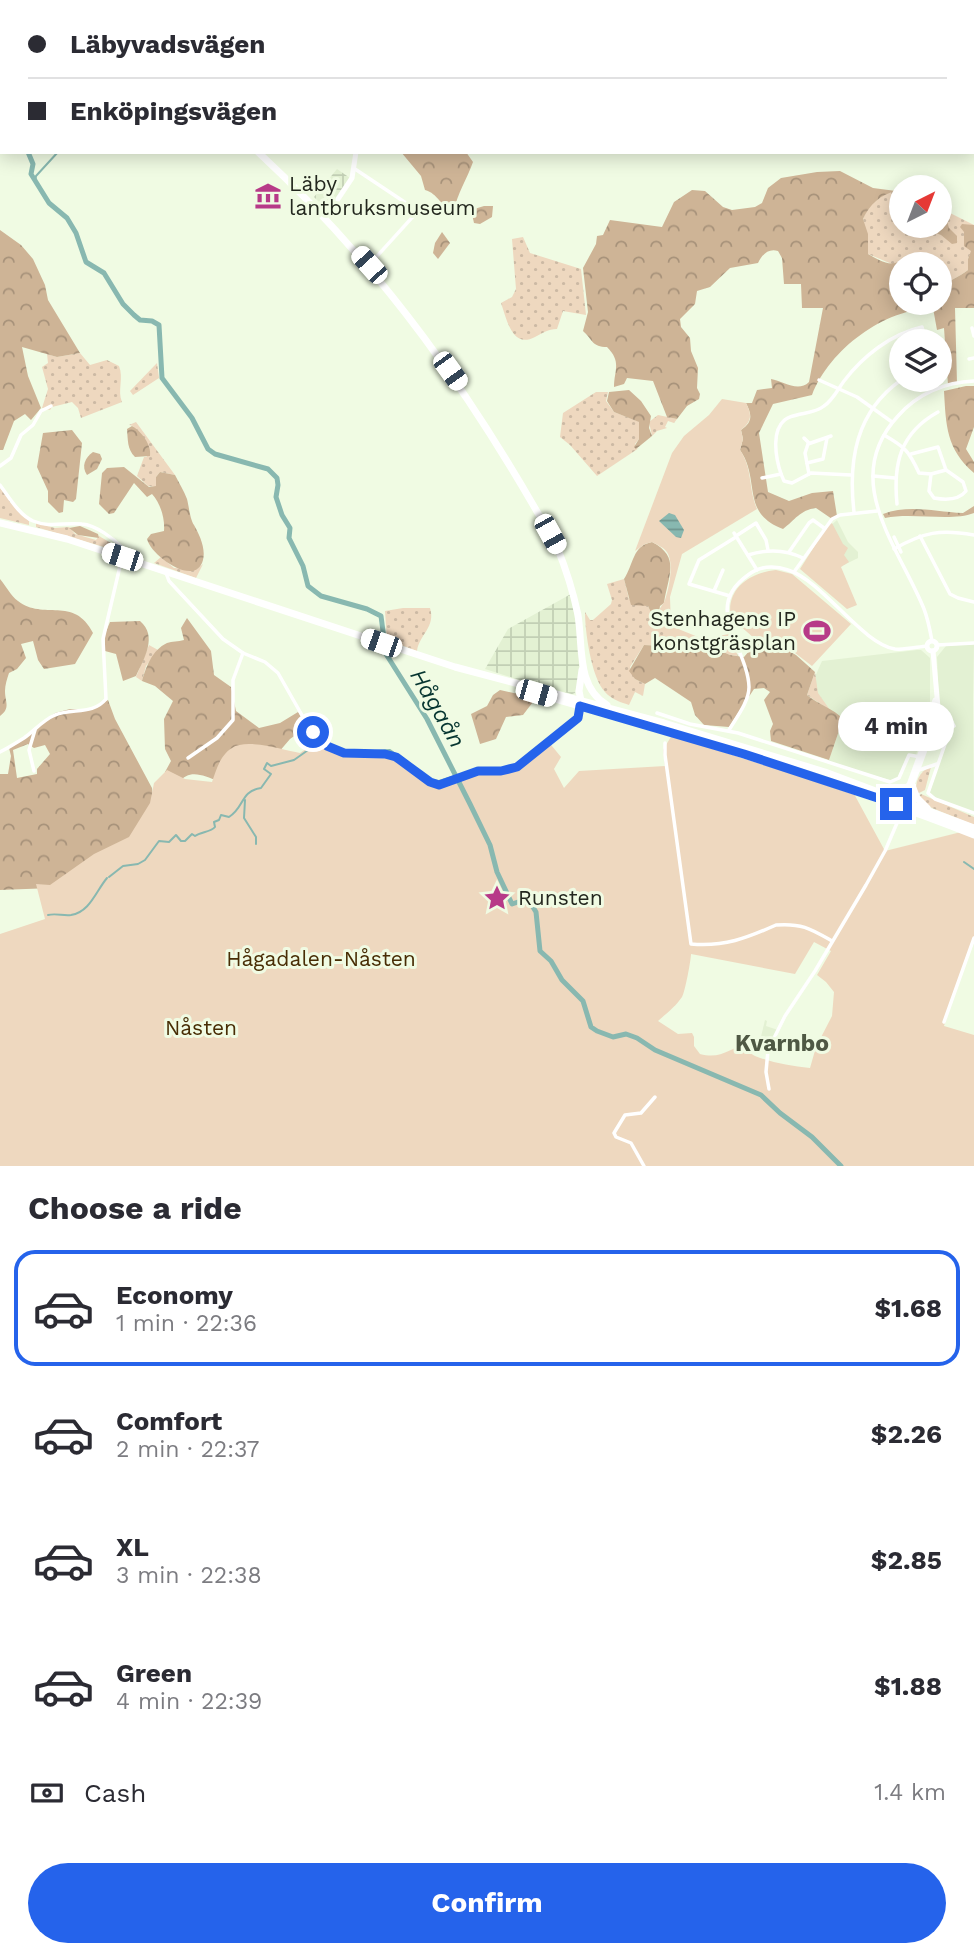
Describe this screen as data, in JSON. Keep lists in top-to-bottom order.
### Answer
{
  "districts": ["Kvarnbo"],
  "water": ["Hågaån"],
  "parks": ["Hågadalen-Nåsten", "Nåsten"],
  "places": {
    "museum": ["Läby lantbruksmuseum"],
    "sports": ["Stenhagens IP konstgräsplan"],
    "place": ["Runsten"]
  },
  "north": "top right",
  "page": {
    "banner": ["Läbyvadsvägen", "Enköpingsvägen"],
    "bubble": "4 min",
    "heading": "Choose a ride",
    "list": [
      {
        "name": "Economy",
        "note": "1 min · 22:36",
        "value": "$1.68"
      },
      {
        "name": "Comfort",
        "note": "2 min · 22:37",
        "value": "$2.26"
      },
      {
        "name": "XL",
        "note": "3 min · 22:38",
        "value": "$2.85"
      },
      {
        "name": "Green",
        "note": "4 min · 22:39",
        "value": "$1.88"
      }
    ],
    "pay": ["Cash", "1.4 km"],
    "buttons": "Confirm"
  }
}
